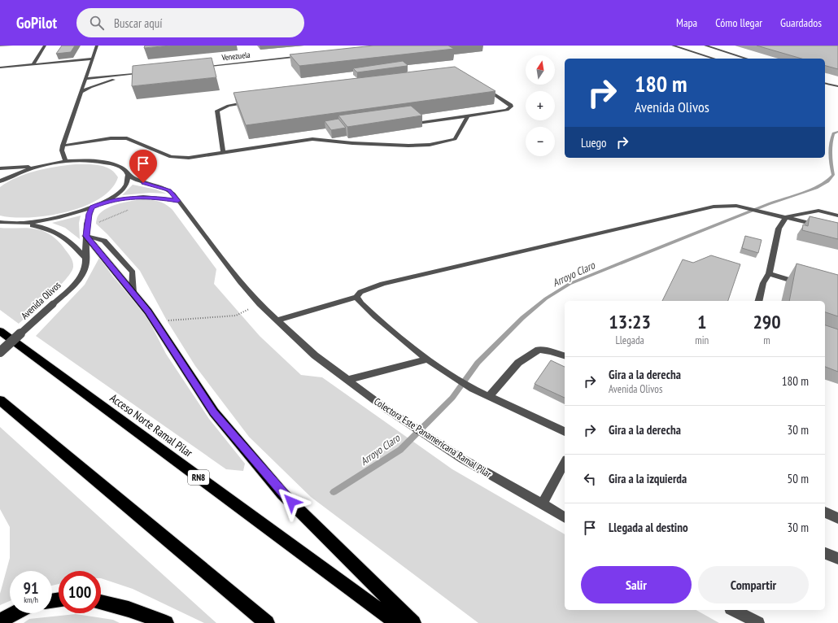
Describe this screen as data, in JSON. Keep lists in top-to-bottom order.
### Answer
{
  "streets": {
    "highway": ["Acceso Norte Ramal Pilar", "RN8"],
    "street": ["Venezuela", "Avenida Olivos", "Colectora Este Panamericana Ramal Pilar"]
  },
  "water": ["Arroyo Claro"],
  "north": "top",
  "page": {
    "header": "GoPilot",
    "search": "Buscar aquí",
    "nav": ["Mapa", "Cómo llegar", "Guardados"],
    "map_buttons": ["+", "−"],
    "turn": ["180 m", "Avenida Olivos"],
    "then": "Luego",
    "eta": [
      "13:23",
      "Llegada",
      "1",
      "min",
      "290",
      "m"
    ],
    "list": [
      {
        "name": "Gira a la derecha",
        "note": "Avenida Olivos",
        "value": "180 m"
      },
      {
        "name": "Gira a la derecha",
        "value": "30 m"
      },
      {
        "name": "Gira a la izquierda",
        "value": "50 m"
      },
      {
        "name": "Llegada al destino",
        "value": "30 m"
      }
    ],
    "buttons": ["Salir", "Compartir"],
    "speed": "91 km/h",
    "limit": "100"
  }
}
